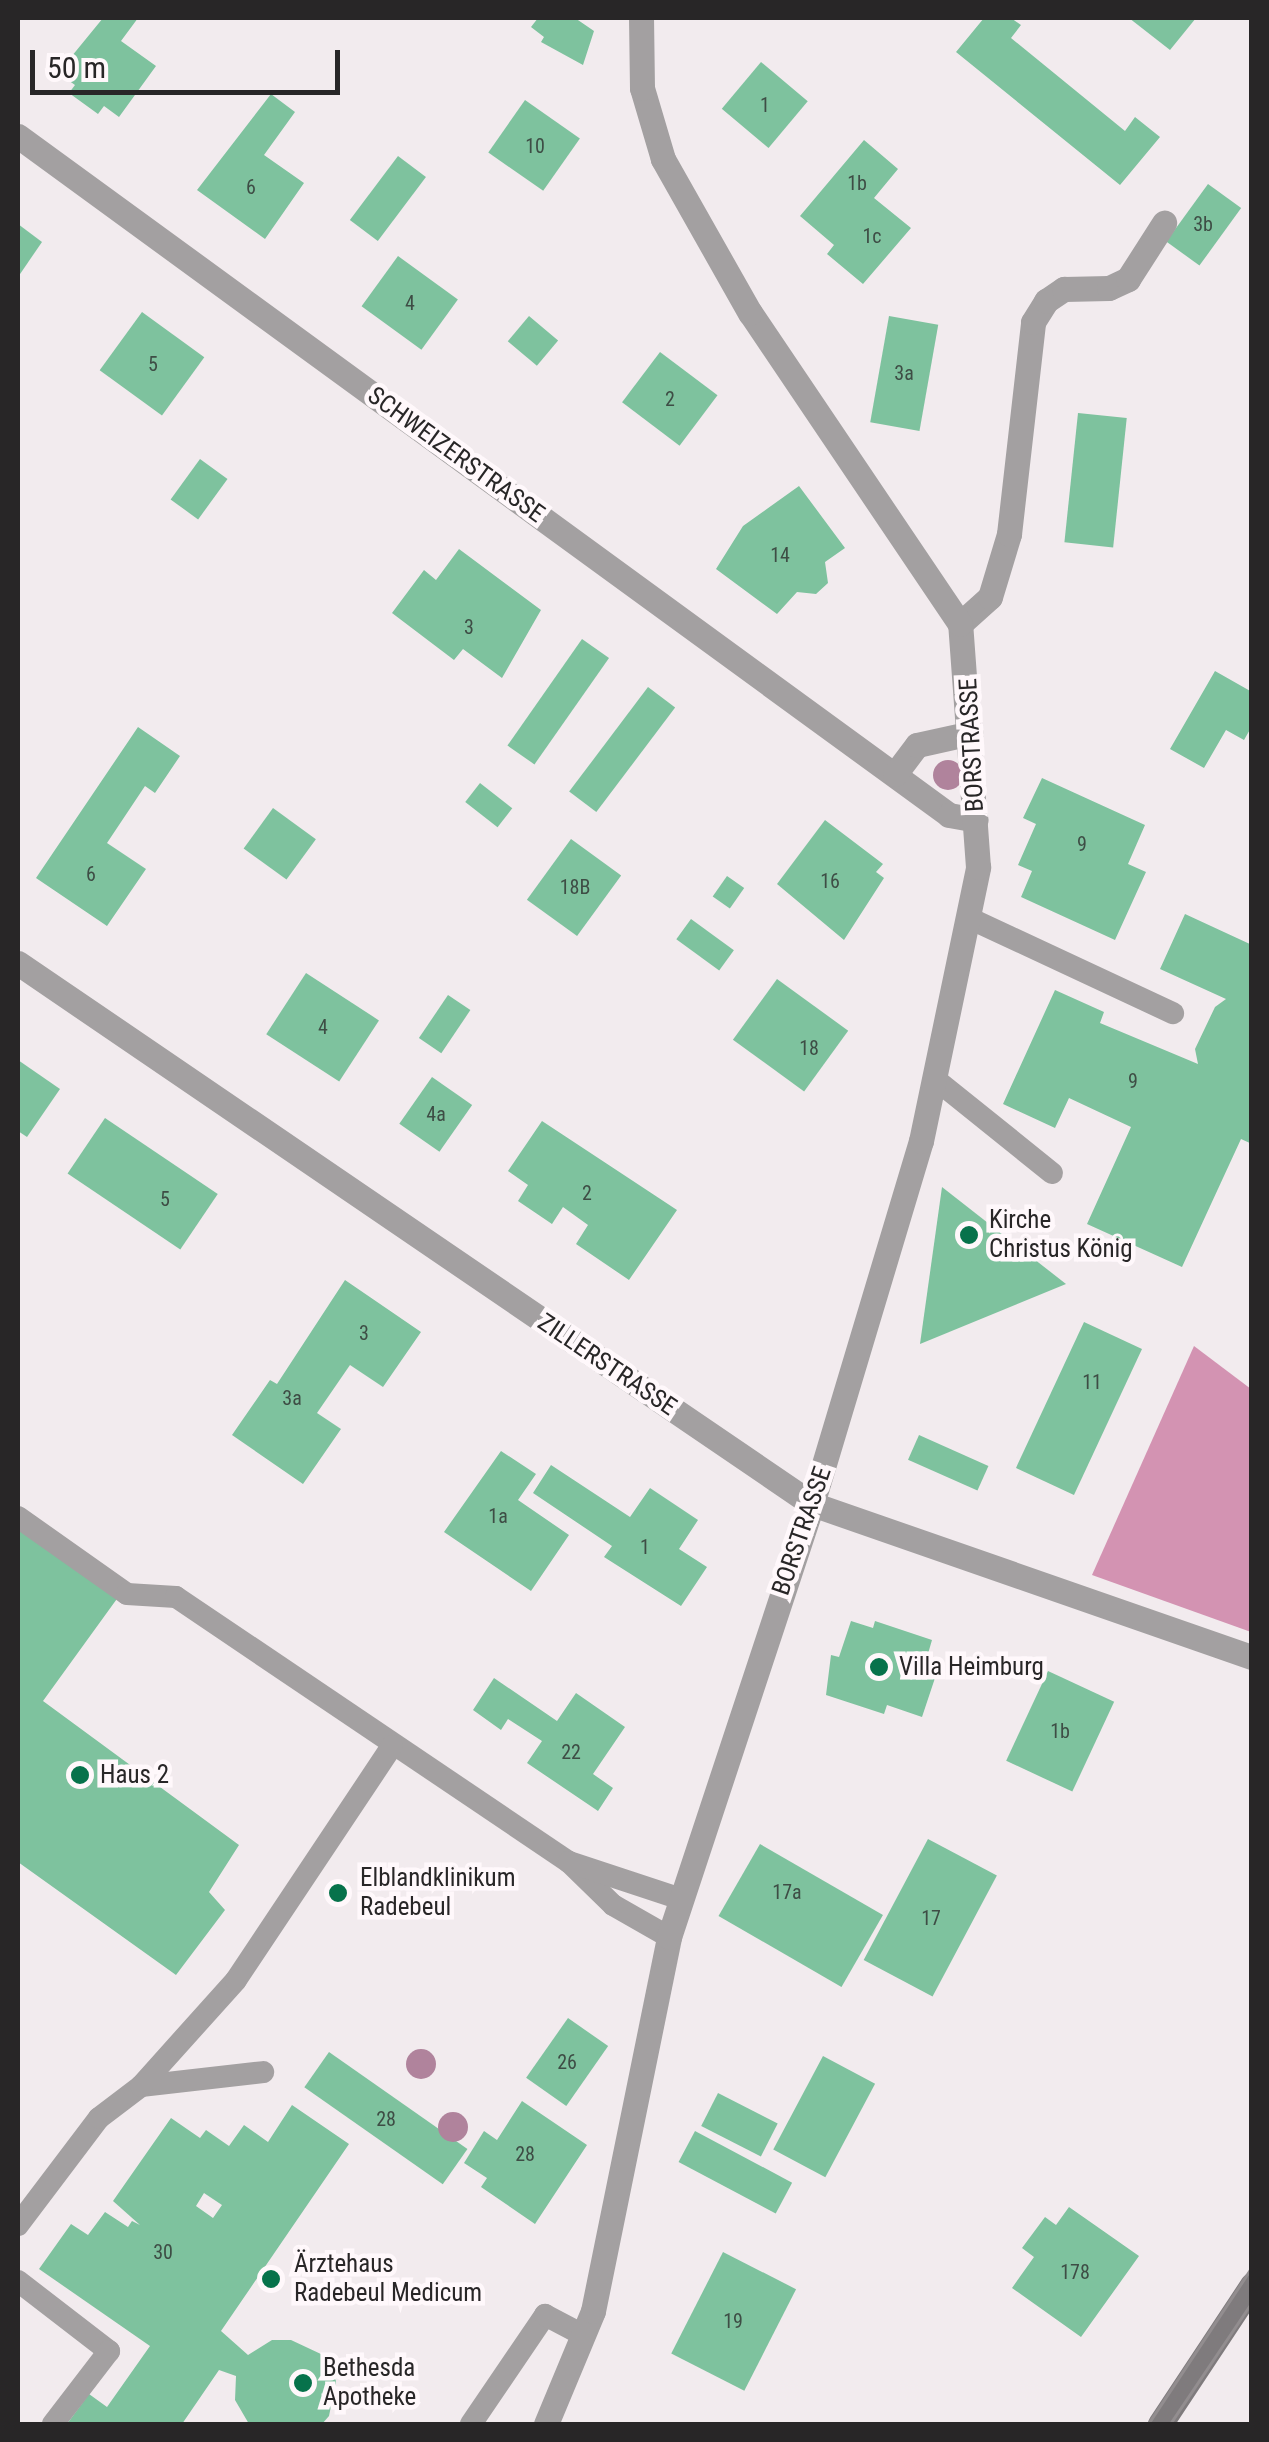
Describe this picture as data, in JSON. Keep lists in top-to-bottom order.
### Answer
{
  "streets": {
    "street": ["SCHWEIZERSTRASSE", "BORSTRASSE", "ZILLERSTRASSE"]
  },
  "crossings": [
    ["SCHWEIZERSTRASSE", "BORSTRASSE"],
    ["BORSTRASSE", "ZILLERSTRASSE"]
  ],
  "places": [
    "Kirche Christus König",
    "Villa Heimburg",
    "Haus 2",
    "Elblandklinikum Radebeul",
    "Ärztehaus Radebeul Medicum",
    "Bethesda Apotheke"
  ],
  "house_numbers": [
    "1",
    "10",
    "1b",
    "6",
    "3b",
    "1c",
    "4",
    "5",
    "3a",
    "2",
    "14",
    "3",
    "9",
    "6",
    "16",
    "18B",
    "4",
    "18",
    "9",
    "4a",
    "2",
    "5",
    "3",
    "11",
    "3a",
    "1a",
    "1",
    "1b",
    "22",
    "17a",
    "17",
    "26",
    "28",
    "28",
    "30",
    "178",
    "19"
  ],
  "scale_bar": "50 m"
}
